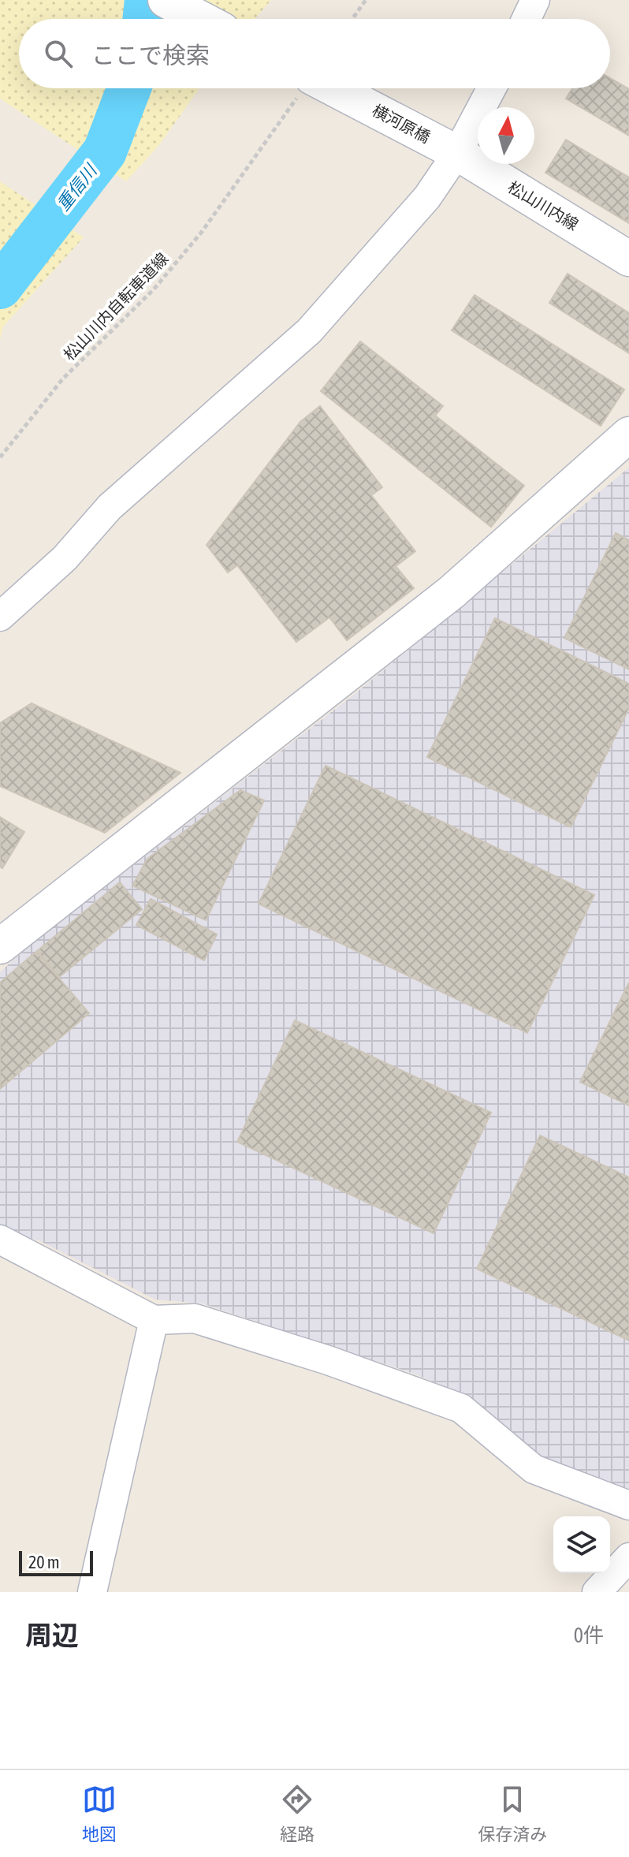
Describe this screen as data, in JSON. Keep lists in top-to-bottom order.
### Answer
{
  "streets": {
    "street": ["横河原橋", "松山川内線"],
    "path": ["松山川内自転車道線"]
  },
  "crossings": [
    ["横河原橋", "松山川内線"]
  ],
  "water": ["重信川"],
  "scale_bar": "20 m",
  "north": "top",
  "page": {
    "search": "ここで検索",
    "scale": "20 m",
    "heading": ["周辺", "0件"],
    "nav": ["地図", "経路", "保存済み"]
  }
}
